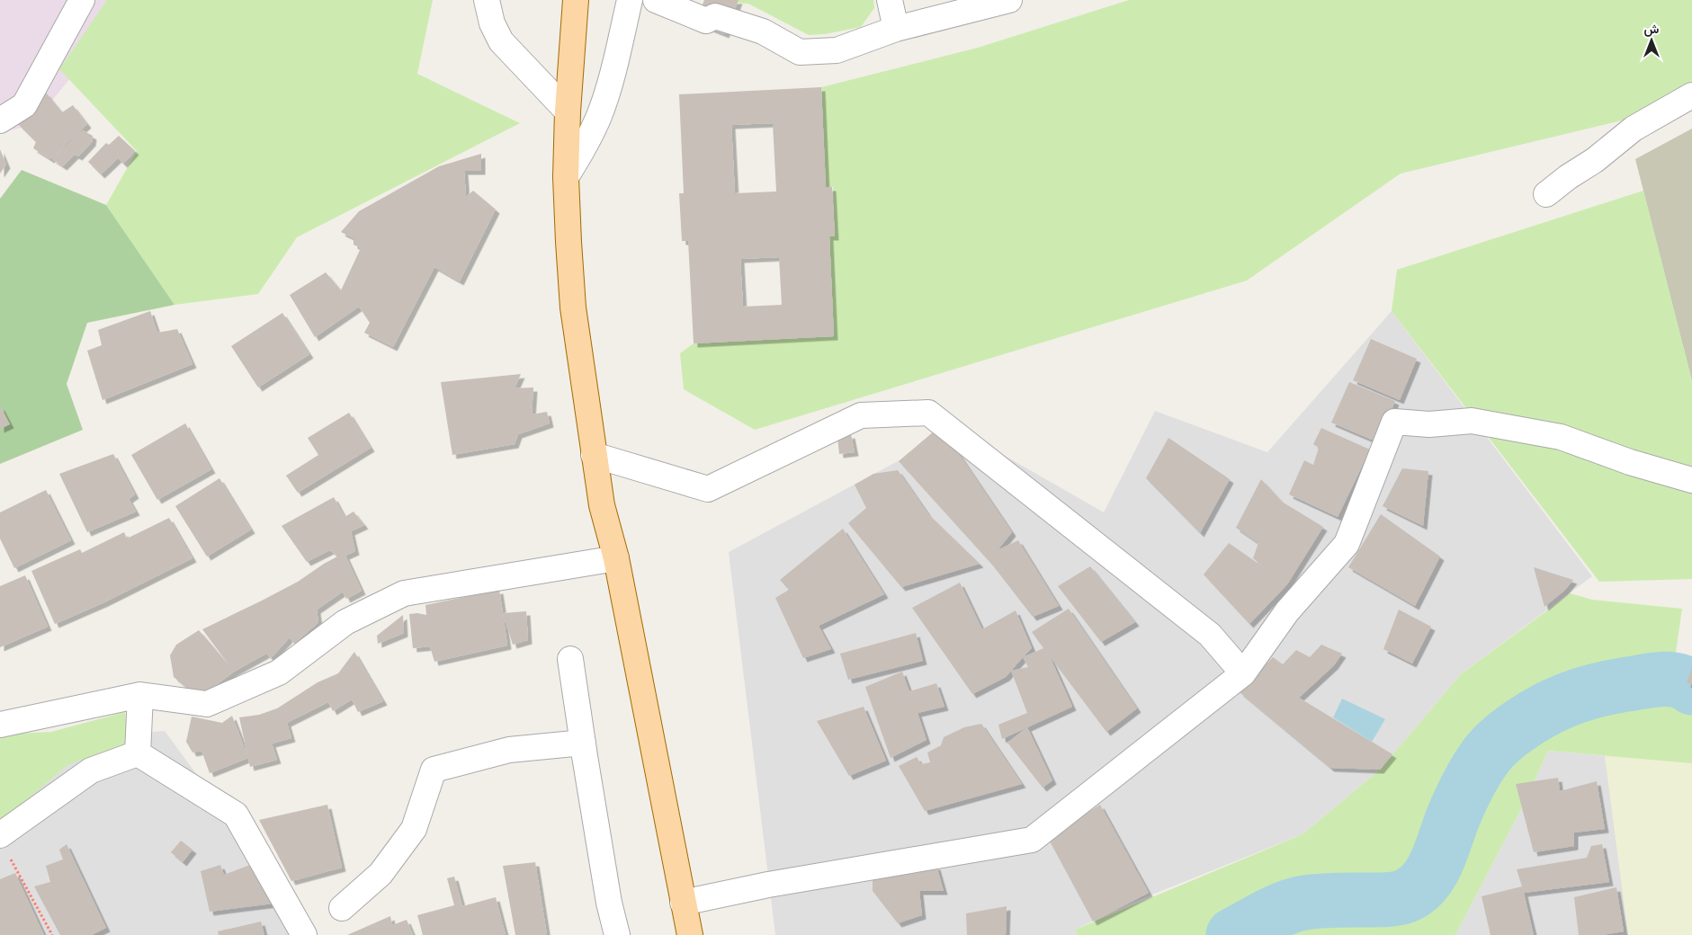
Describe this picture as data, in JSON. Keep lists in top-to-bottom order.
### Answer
{
  "north": "top"
}
